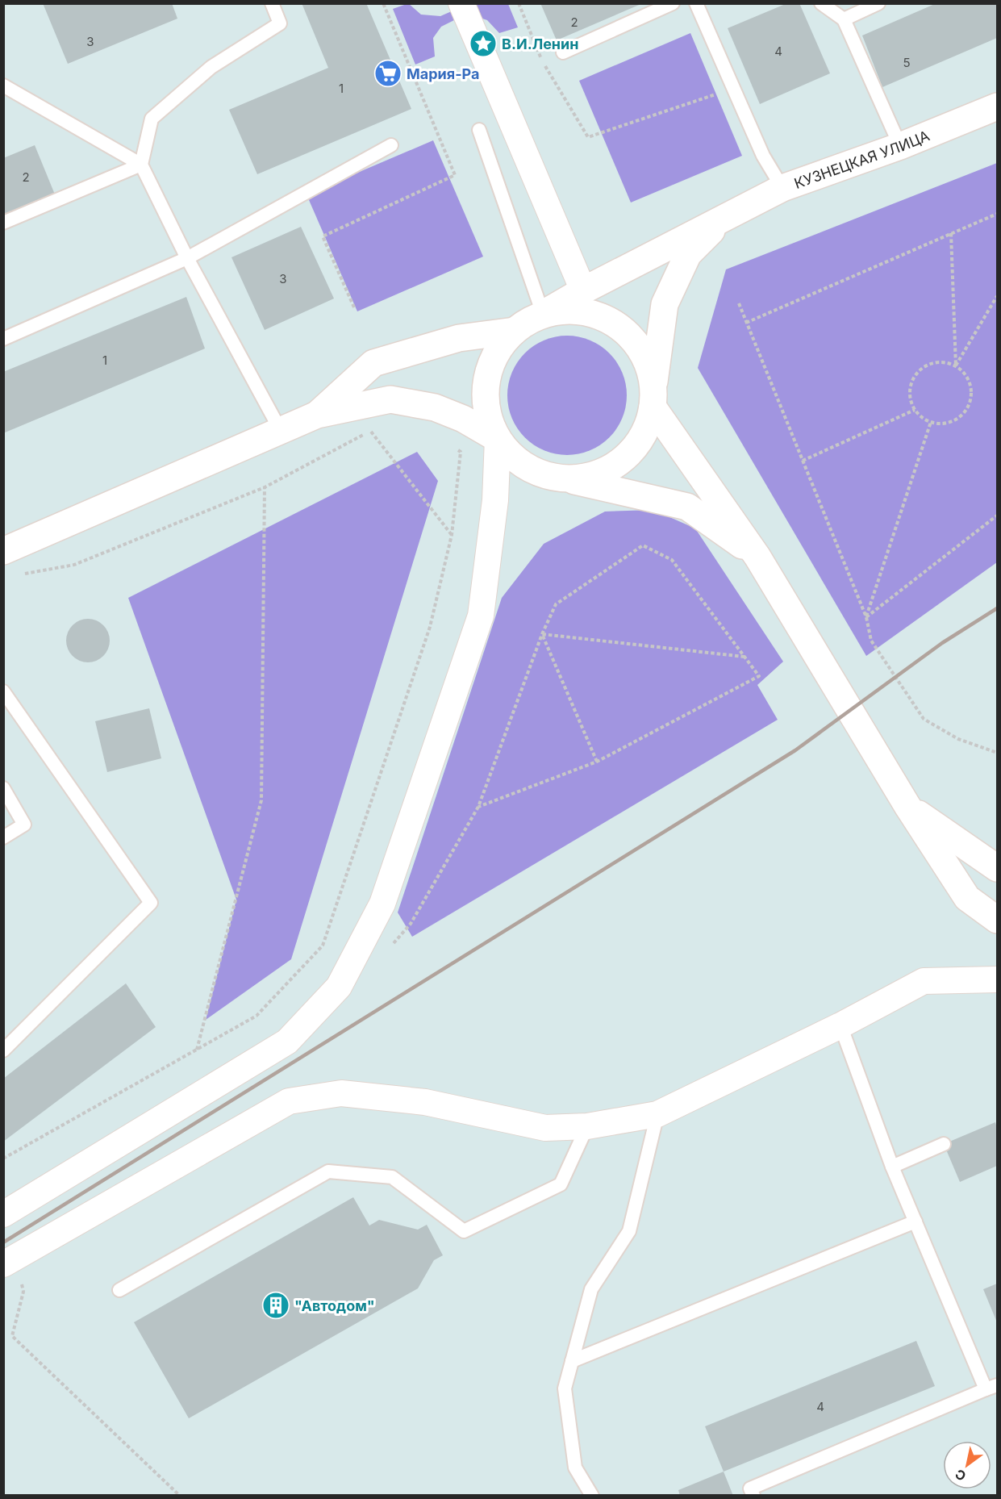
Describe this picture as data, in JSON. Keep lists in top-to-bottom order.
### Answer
{
  "streets": {
    "main road": ["КУЗНЕЦКАЯ УЛИЦА"]
  },
  "places": {
    "place": ["В.И.Ленин"],
    "supermarket": ["Мария-Ра"],
    "building": ["\"Автодом\""]
  },
  "house_numbers": [
    "2",
    "3",
    "4",
    "5",
    "1",
    "2",
    "3",
    "1",
    "4"
  ],
  "north": "bottom left"
}
